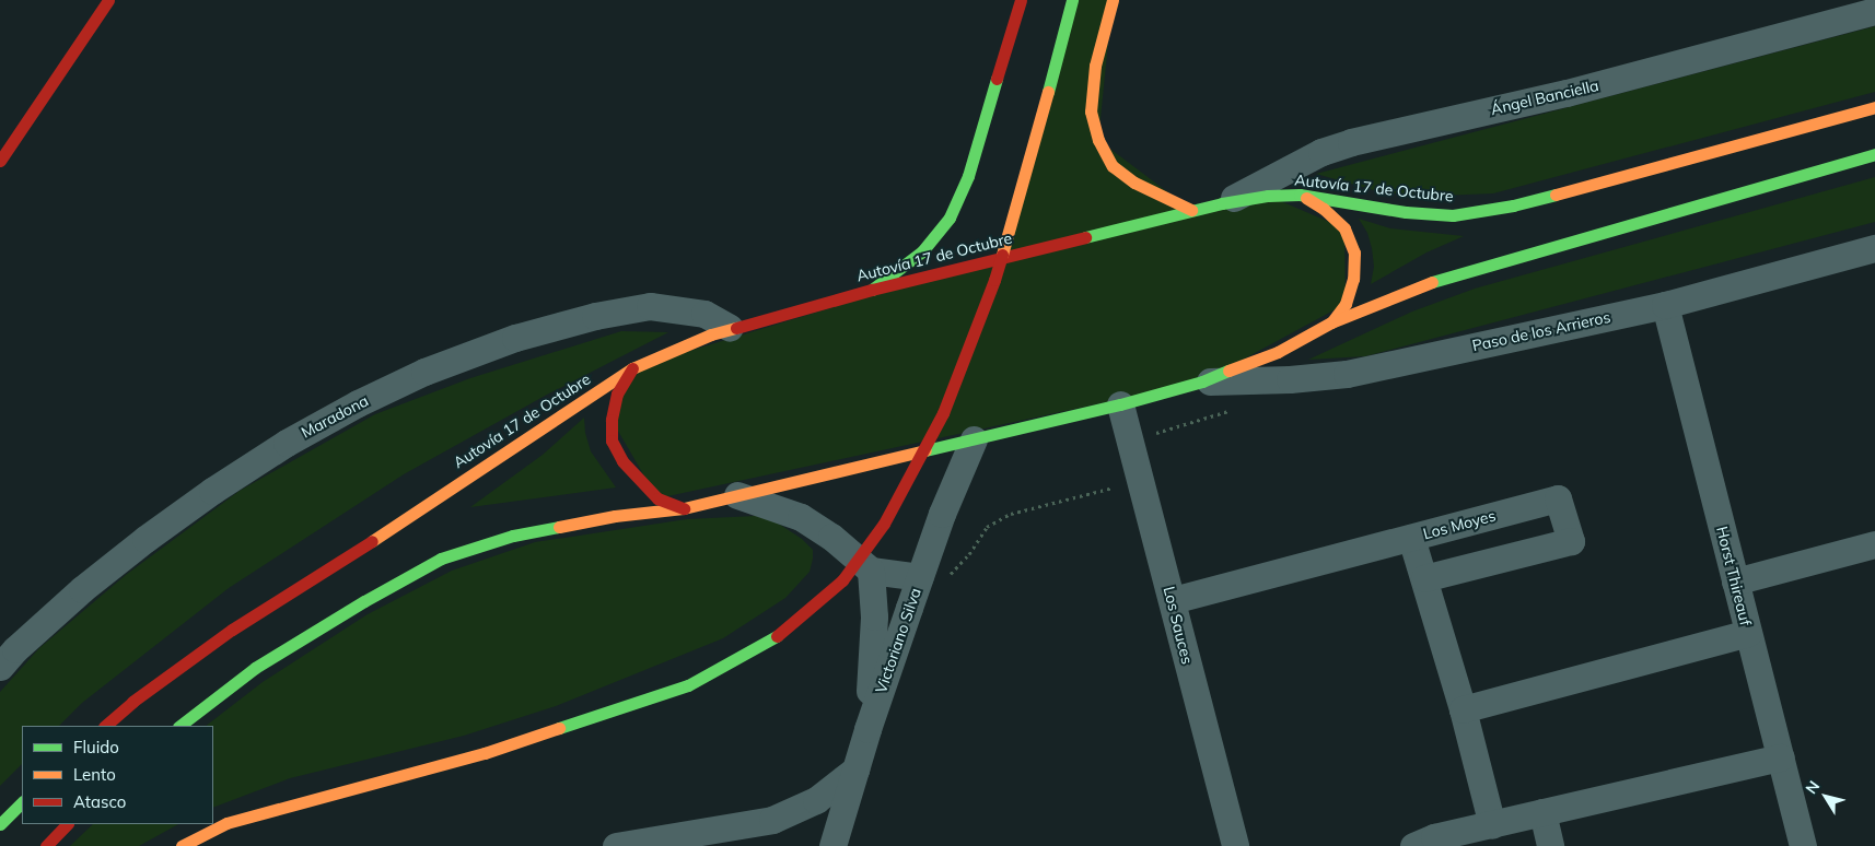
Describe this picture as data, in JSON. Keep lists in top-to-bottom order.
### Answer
{
  "streets": {
    "main road": ["Autovía 17 de Octubre"],
    "street": [
      "Ángel Banciella",
      "Paso de los Arrieros",
      "Maradona",
      "Los Moyes",
      "Horst Thireauf",
      "Los Sauces",
      "Victoriano Silva"
    ]
  },
  "crossings": [
    ["Ángel Banciella", "Autovía 17 de Octubre"],
    ["Autovía 17 de Octubre", "Maradona"],
    ["Paso de los Arrieros", "Horst Thireauf"],
    ["Los Moyes", "Los Sauces"]
  ],
  "legend": ["Fluido", "Lento", "Atasco"],
  "north": "top left"
}
